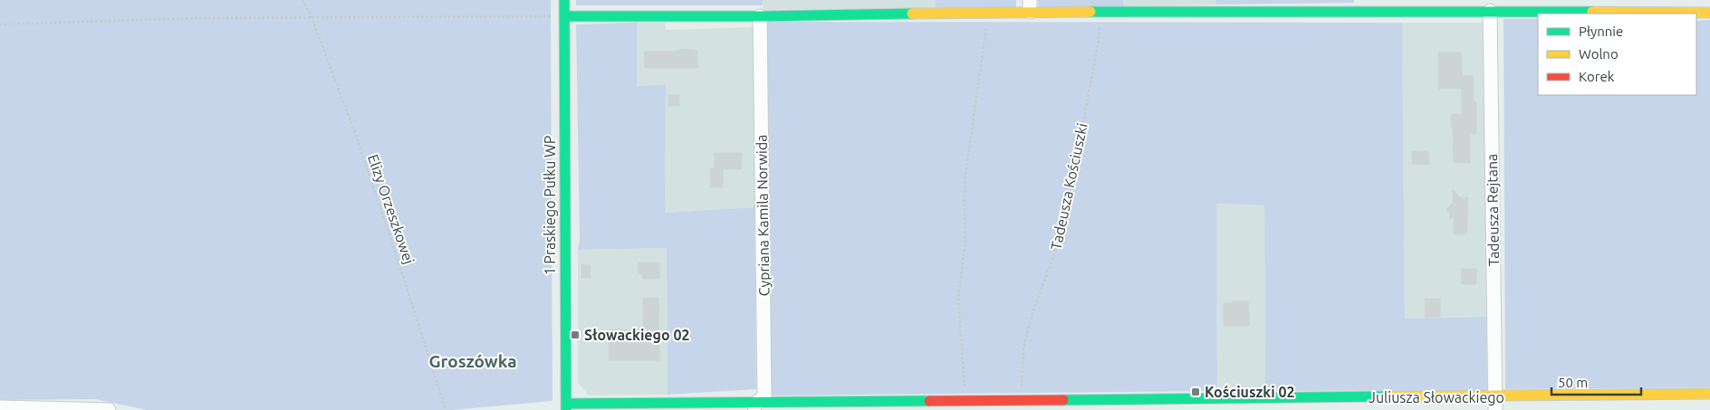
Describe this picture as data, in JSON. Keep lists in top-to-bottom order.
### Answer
{
  "streets": {
    "street": [
      "1 Praskiego Pułku WP",
      "Tadeusza Rejtana",
      "Cypriana Kamila Norwida",
      "Juliusza Słowackiego"
    ],
    "path": ["Tadeusza Kościuszki", "Elizy Orzeszkowej"]
  },
  "crossings": [
    ["Tadeusza Kościuszki", "Juliusza Słowackiego"],
    ["1 Praskiego Pułku WP", "Juliusza Słowackiego"],
    ["Tadeusza Rejtana", "Juliusza Słowackiego"],
    ["Cypriana Kamila Norwida", "Juliusza Słowackiego"]
  ],
  "districts": ["Groszówka"],
  "places": {
    "transit": ["Słowackiego 02", "Kościuszki 02"]
  },
  "legend": ["Płynnie", "Wolno", "Korek"],
  "scale_bar": "50 m"
}
